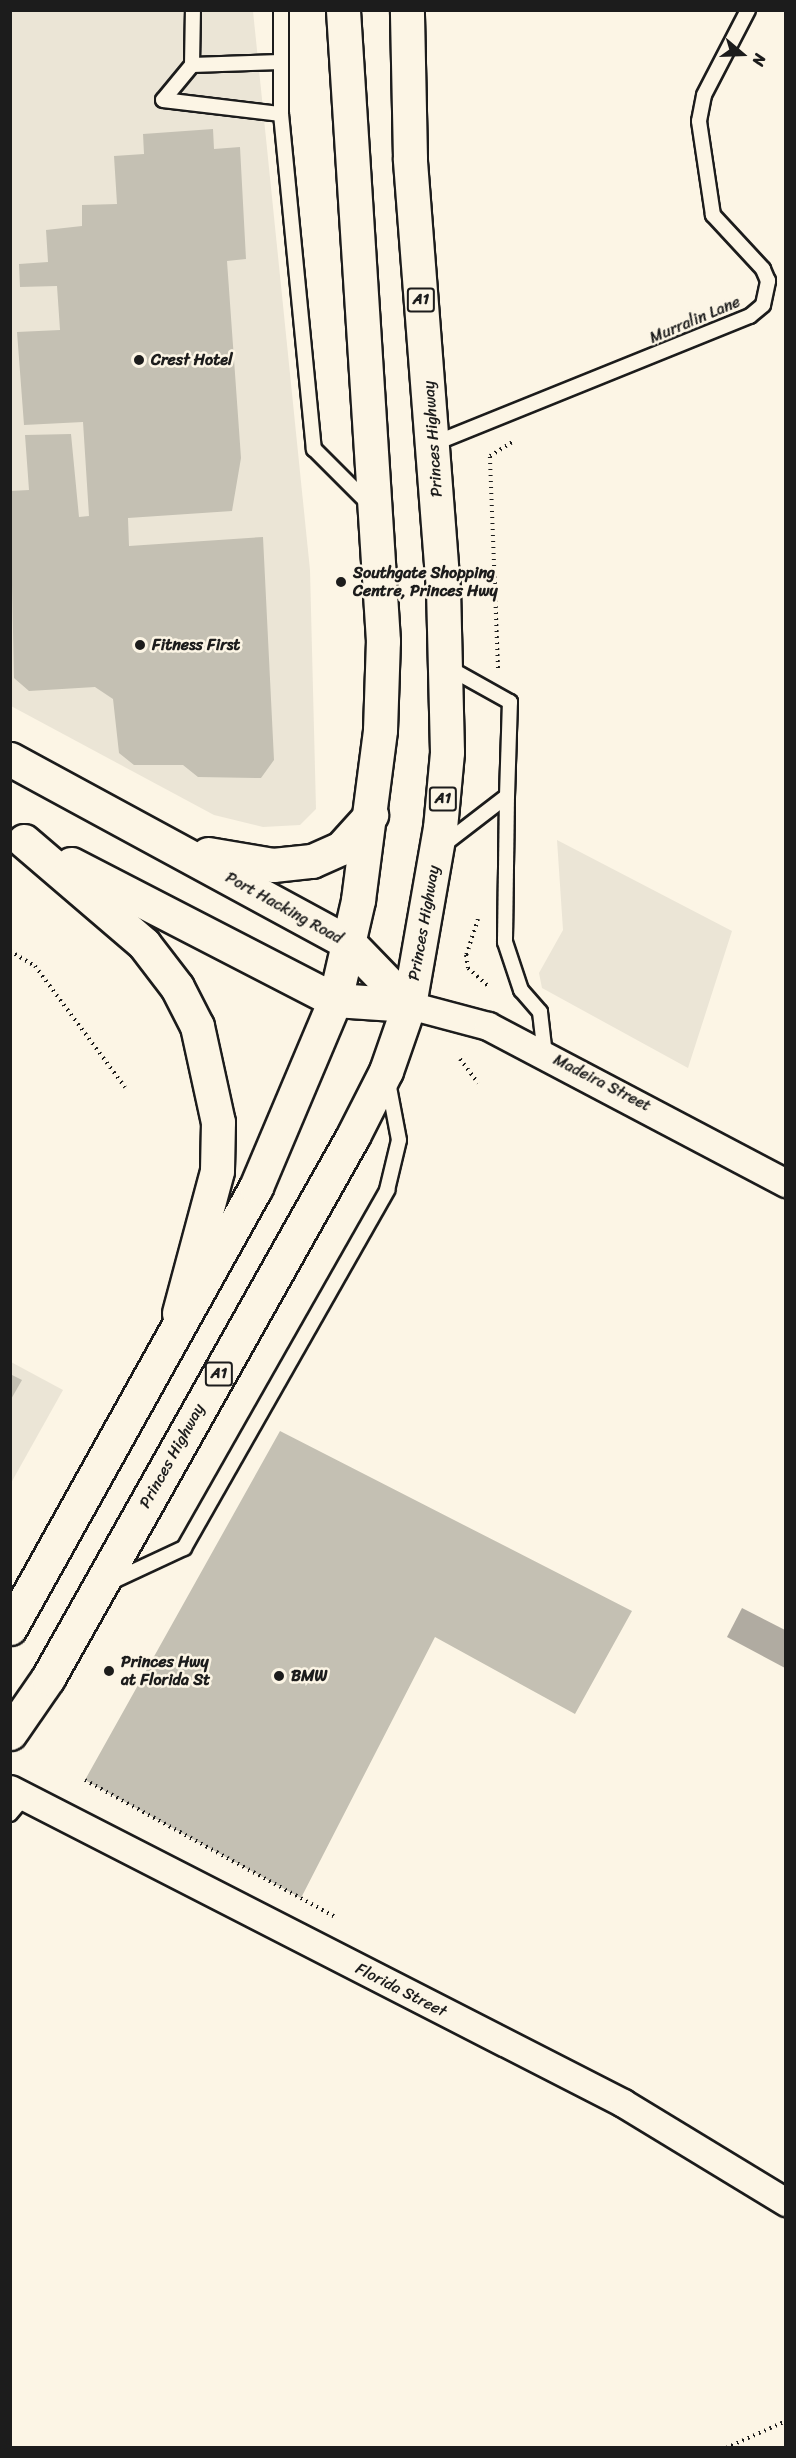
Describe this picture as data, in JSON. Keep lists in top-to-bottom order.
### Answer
{
  "streets": {
    "main road": ["A1", "Princes Highway", "Port Hacking Road"],
    "street": ["Madeira Street", "Florida Street"],
    "lane": ["Murralin Lane"]
  },
  "crossings": [
    ["Murralin Lane", "Princes Highway"],
    ["Princes Highway", "Port Hacking Road"],
    ["Princes Highway", "Madeira Street"],
    ["Port Hacking Road", "Madeira Street"]
  ],
  "places": [
    "Crest Hotel",
    "Southgate Shopping Centre, Princes Hwy",
    "Fitness First",
    "Princes Hwy at Florida St",
    "BMW"
  ],
  "north": "right"
}
